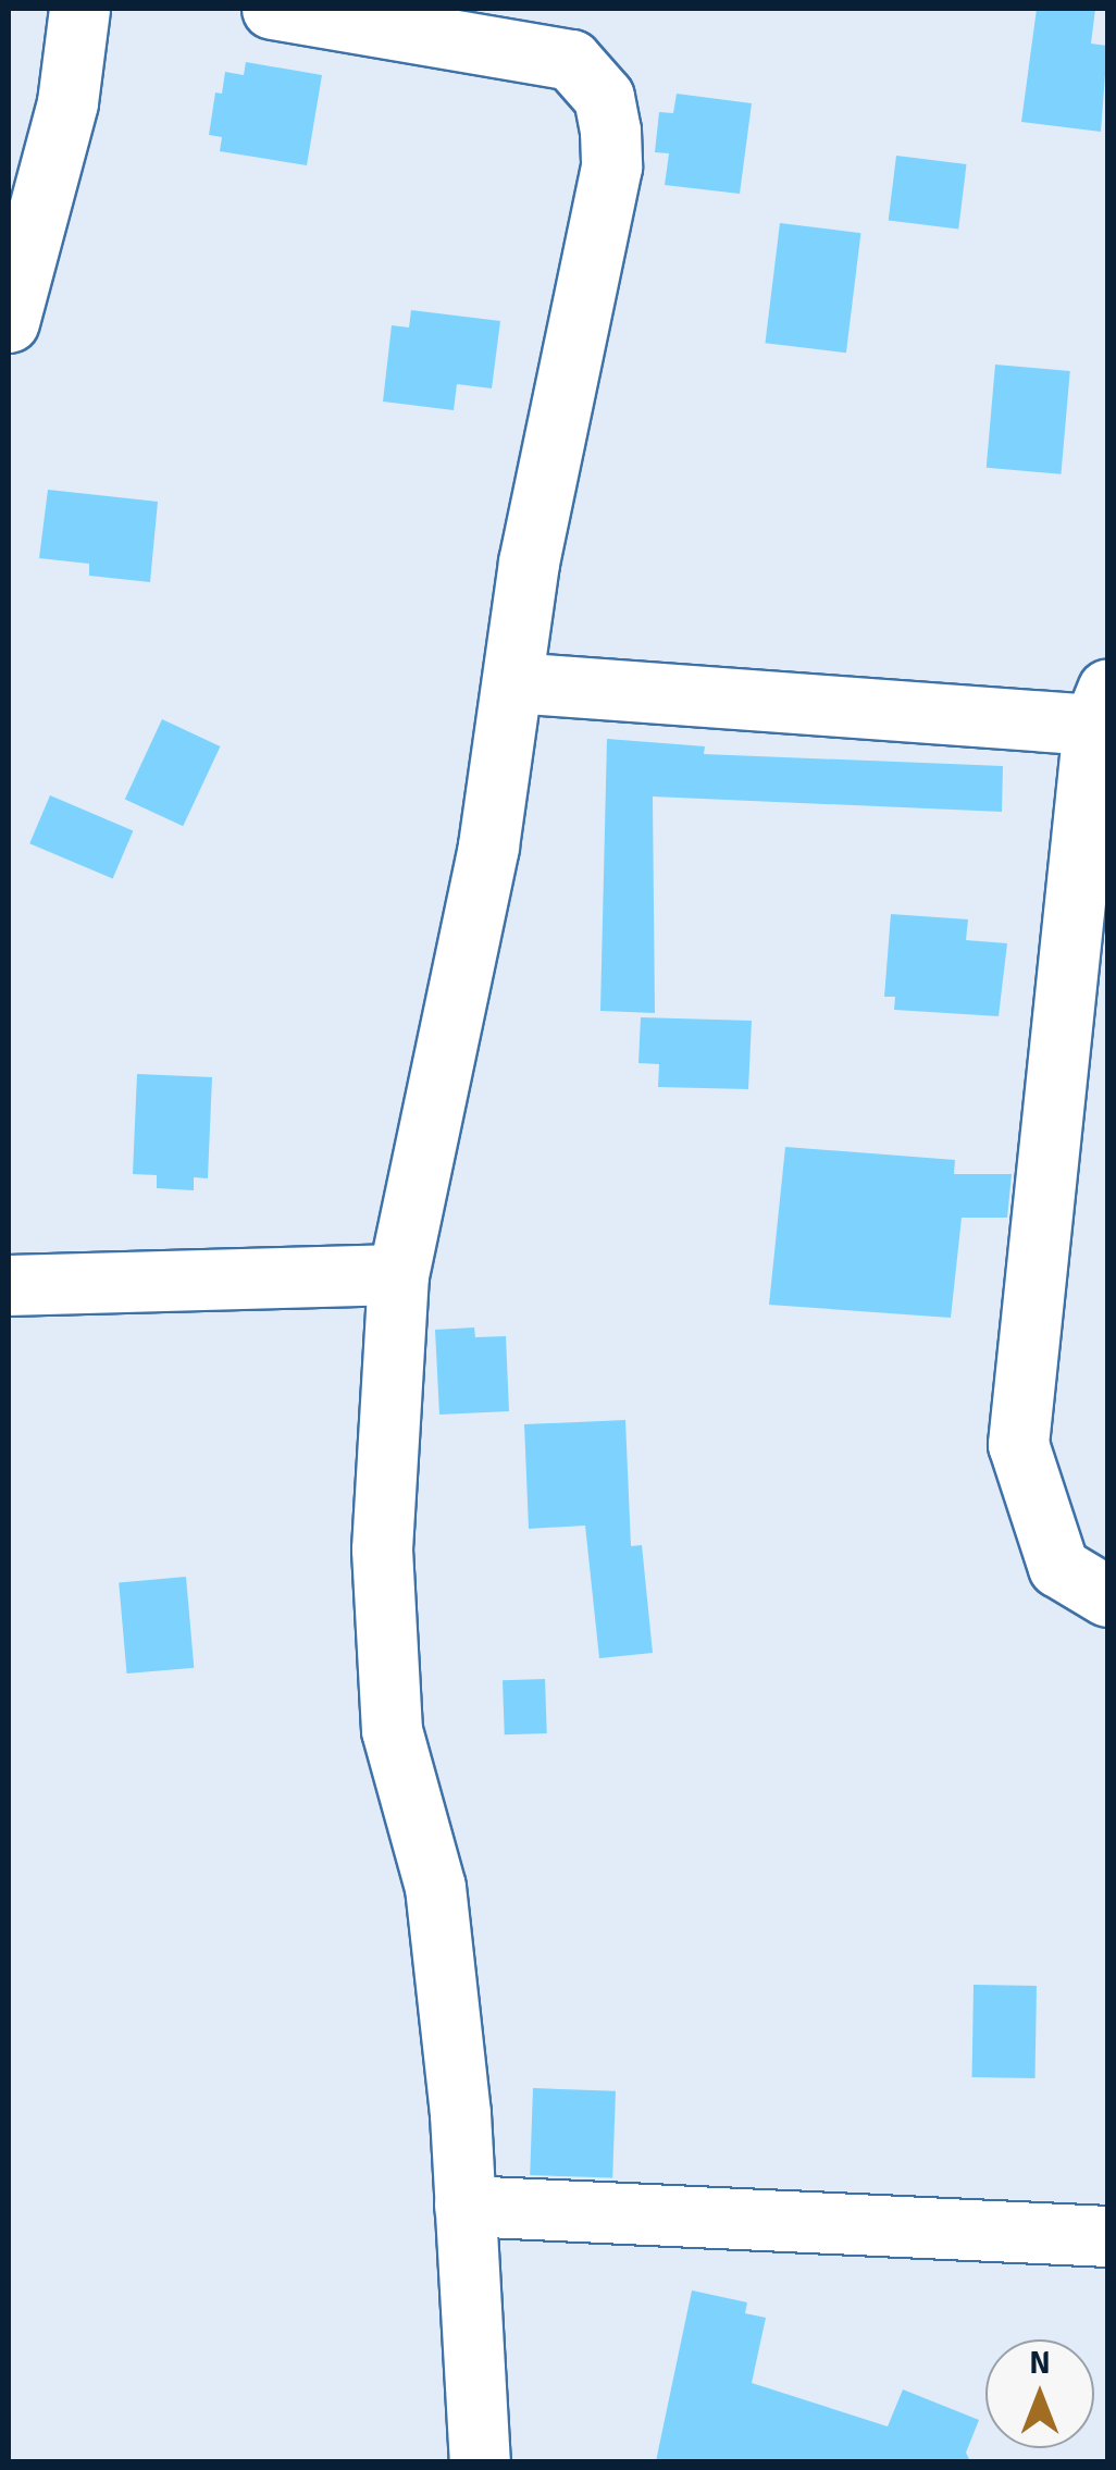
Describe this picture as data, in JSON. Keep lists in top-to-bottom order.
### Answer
{
  "north": "top"
}
